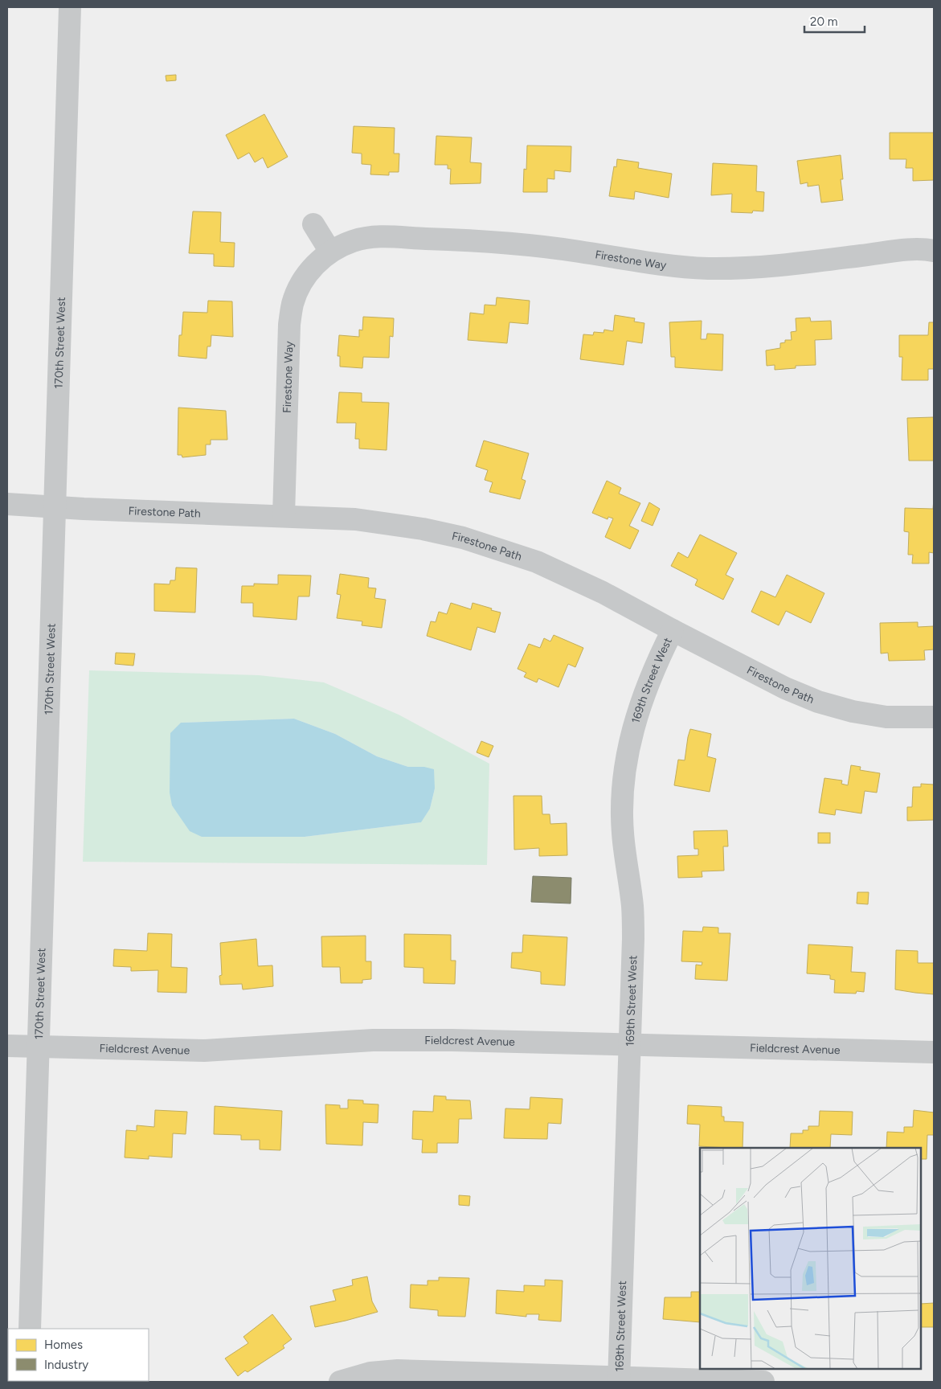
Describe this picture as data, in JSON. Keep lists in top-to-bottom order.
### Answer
{
  "streets": {
    "street": [
      "Firestone Way",
      "170th Street West",
      "Firestone Path",
      "169th Street West",
      "Fieldcrest Avenue"
    ]
  },
  "crossings": [
    ["Firestone Way", "Firestone Path"],
    ["170th Street West", "Firestone Path"],
    ["170th Street West", "Fieldcrest Avenue"],
    ["Firestone Path", "169th Street West"],
    ["169th Street West", "Fieldcrest Avenue"]
  ],
  "legend": ["Homes", "Industry"],
  "scale_bar": "20 m"
}
